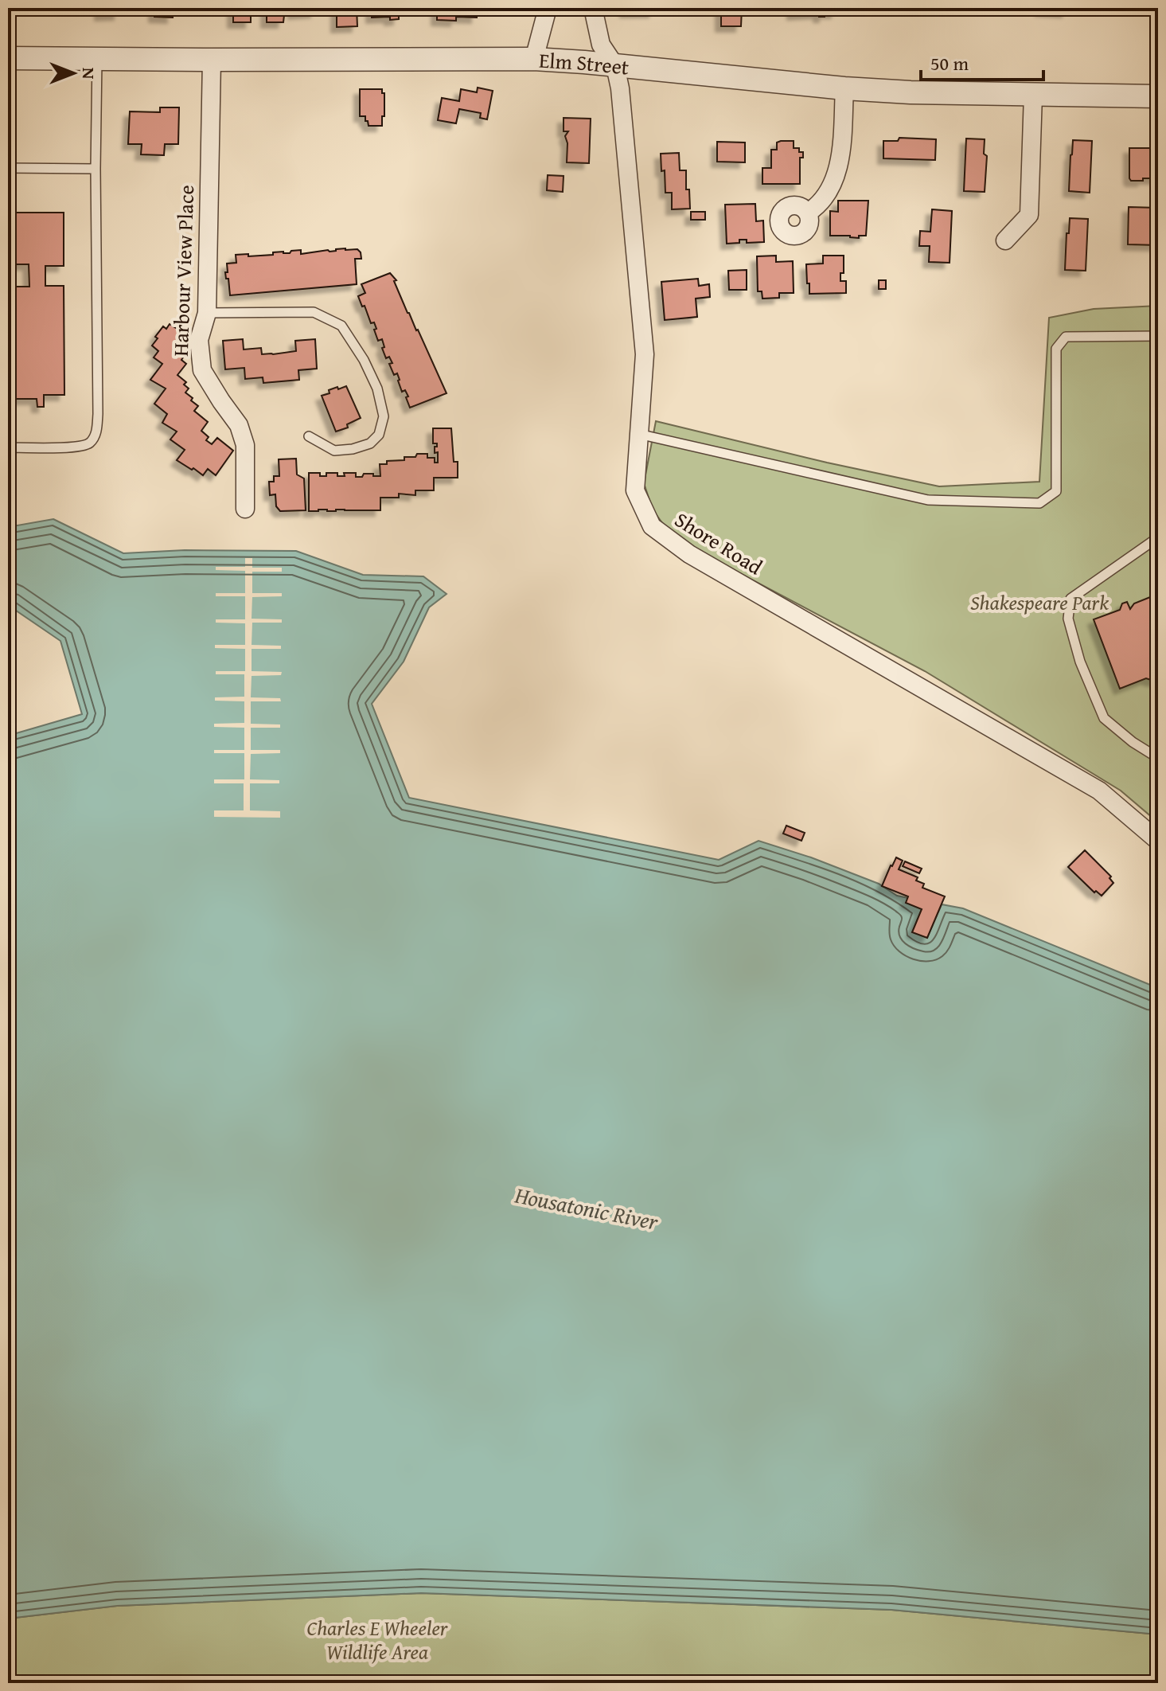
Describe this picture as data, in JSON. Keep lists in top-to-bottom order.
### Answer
{
  "streets": {
    "street": ["Elm Street", "Harbour View Place", "Shore Road"]
  },
  "crossings": [
    ["Elm Street", "Harbour View Place"],
    ["Elm Street", "Shore Road"]
  ],
  "water": ["Housatonic River"],
  "parks": ["Shakespeare Park", "Charles E Wheeler Wildlife Area"],
  "scale_bar": "50 m",
  "north": "right"
}
